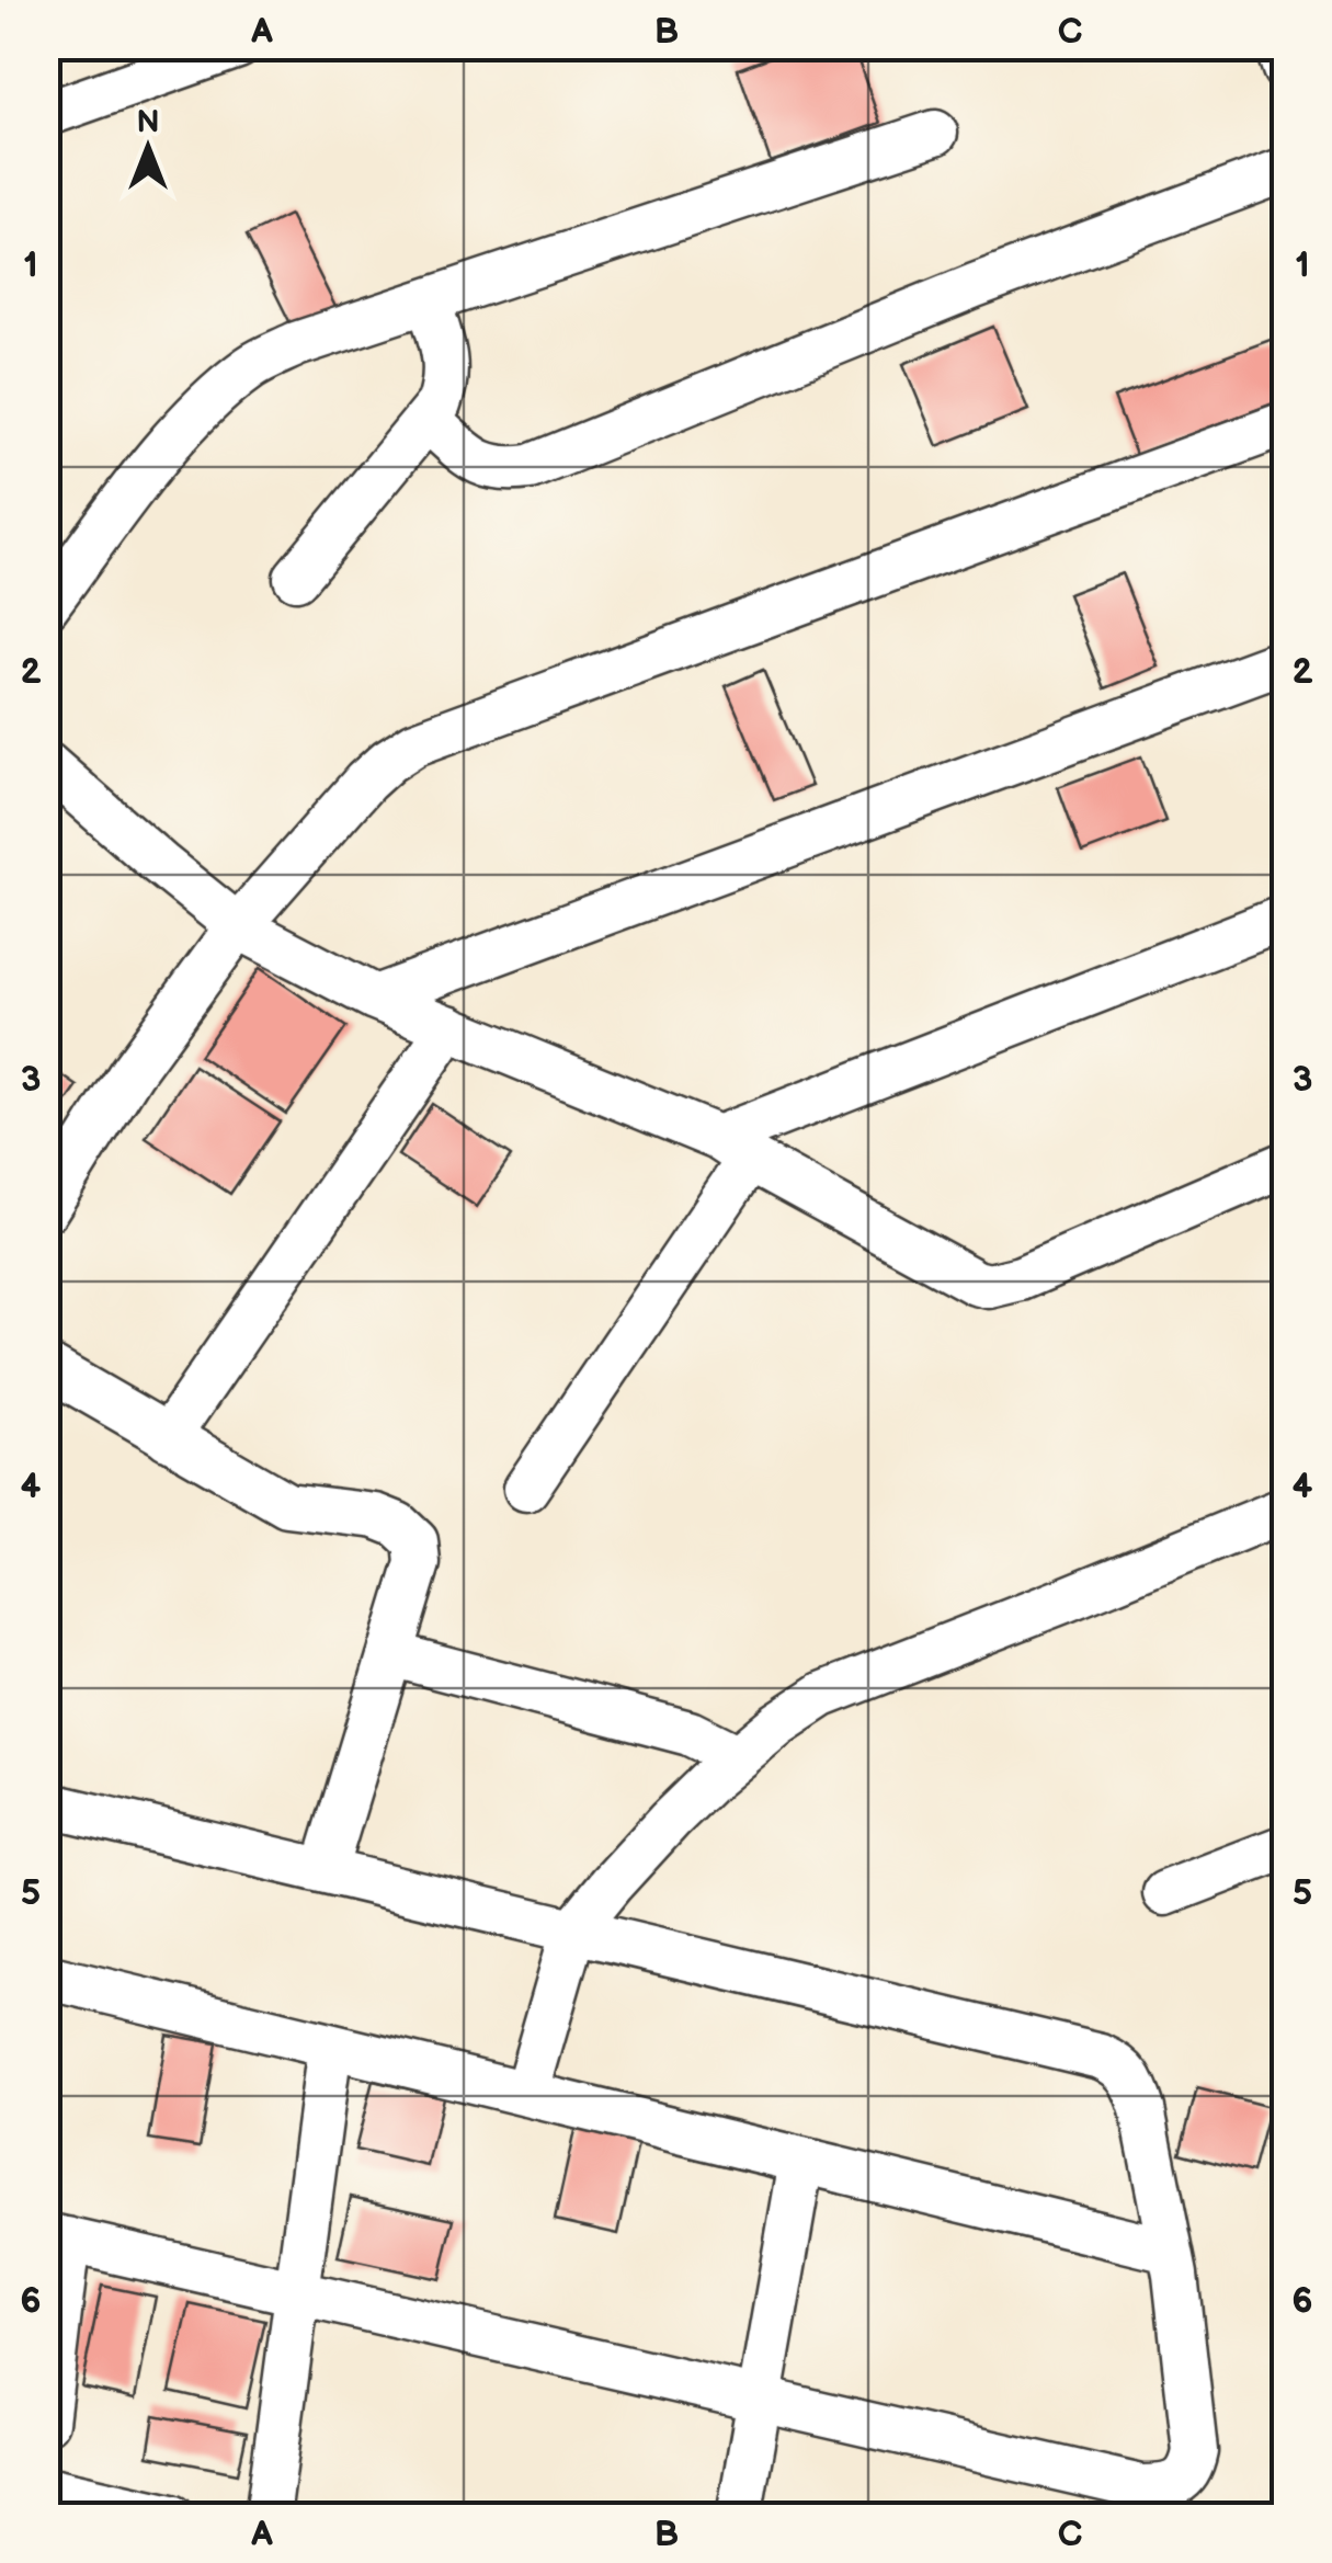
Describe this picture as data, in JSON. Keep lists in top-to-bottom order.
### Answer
{
  "north": "top",
  "grid": {
    "columns": ["A", "B", "C"],
    "rows": [
      "1",
      "2",
      "3",
      "4",
      "5",
      "6"
    ]
  }
}
